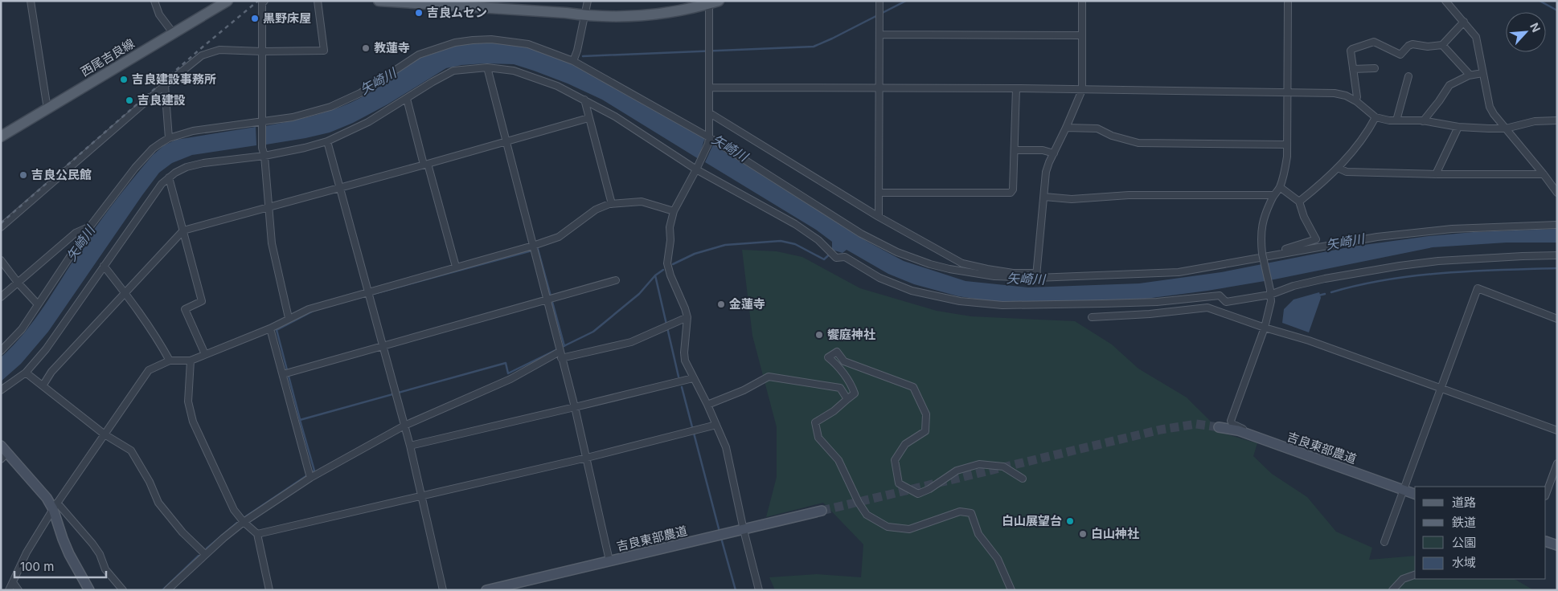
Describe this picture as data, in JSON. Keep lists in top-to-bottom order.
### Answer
{
  "streets": {
    "main road": ["西尾吉良線"],
    "street": ["吉良東部農道"]
  },
  "water": ["矢崎川"],
  "places": [
    "吉良ムセン",
    "黒野床屋",
    "教蓮寺",
    "吉良建設事務所",
    "吉良建設",
    "吉良公民館",
    "金蓮寺",
    "饗庭神社",
    "白山展望台",
    "白山神社"
  ],
  "legend": [
    "道路",
    "鉄道",
    "公園",
    "水域"
  ],
  "scale_bar": "100 m",
  "north": "top right"
}
